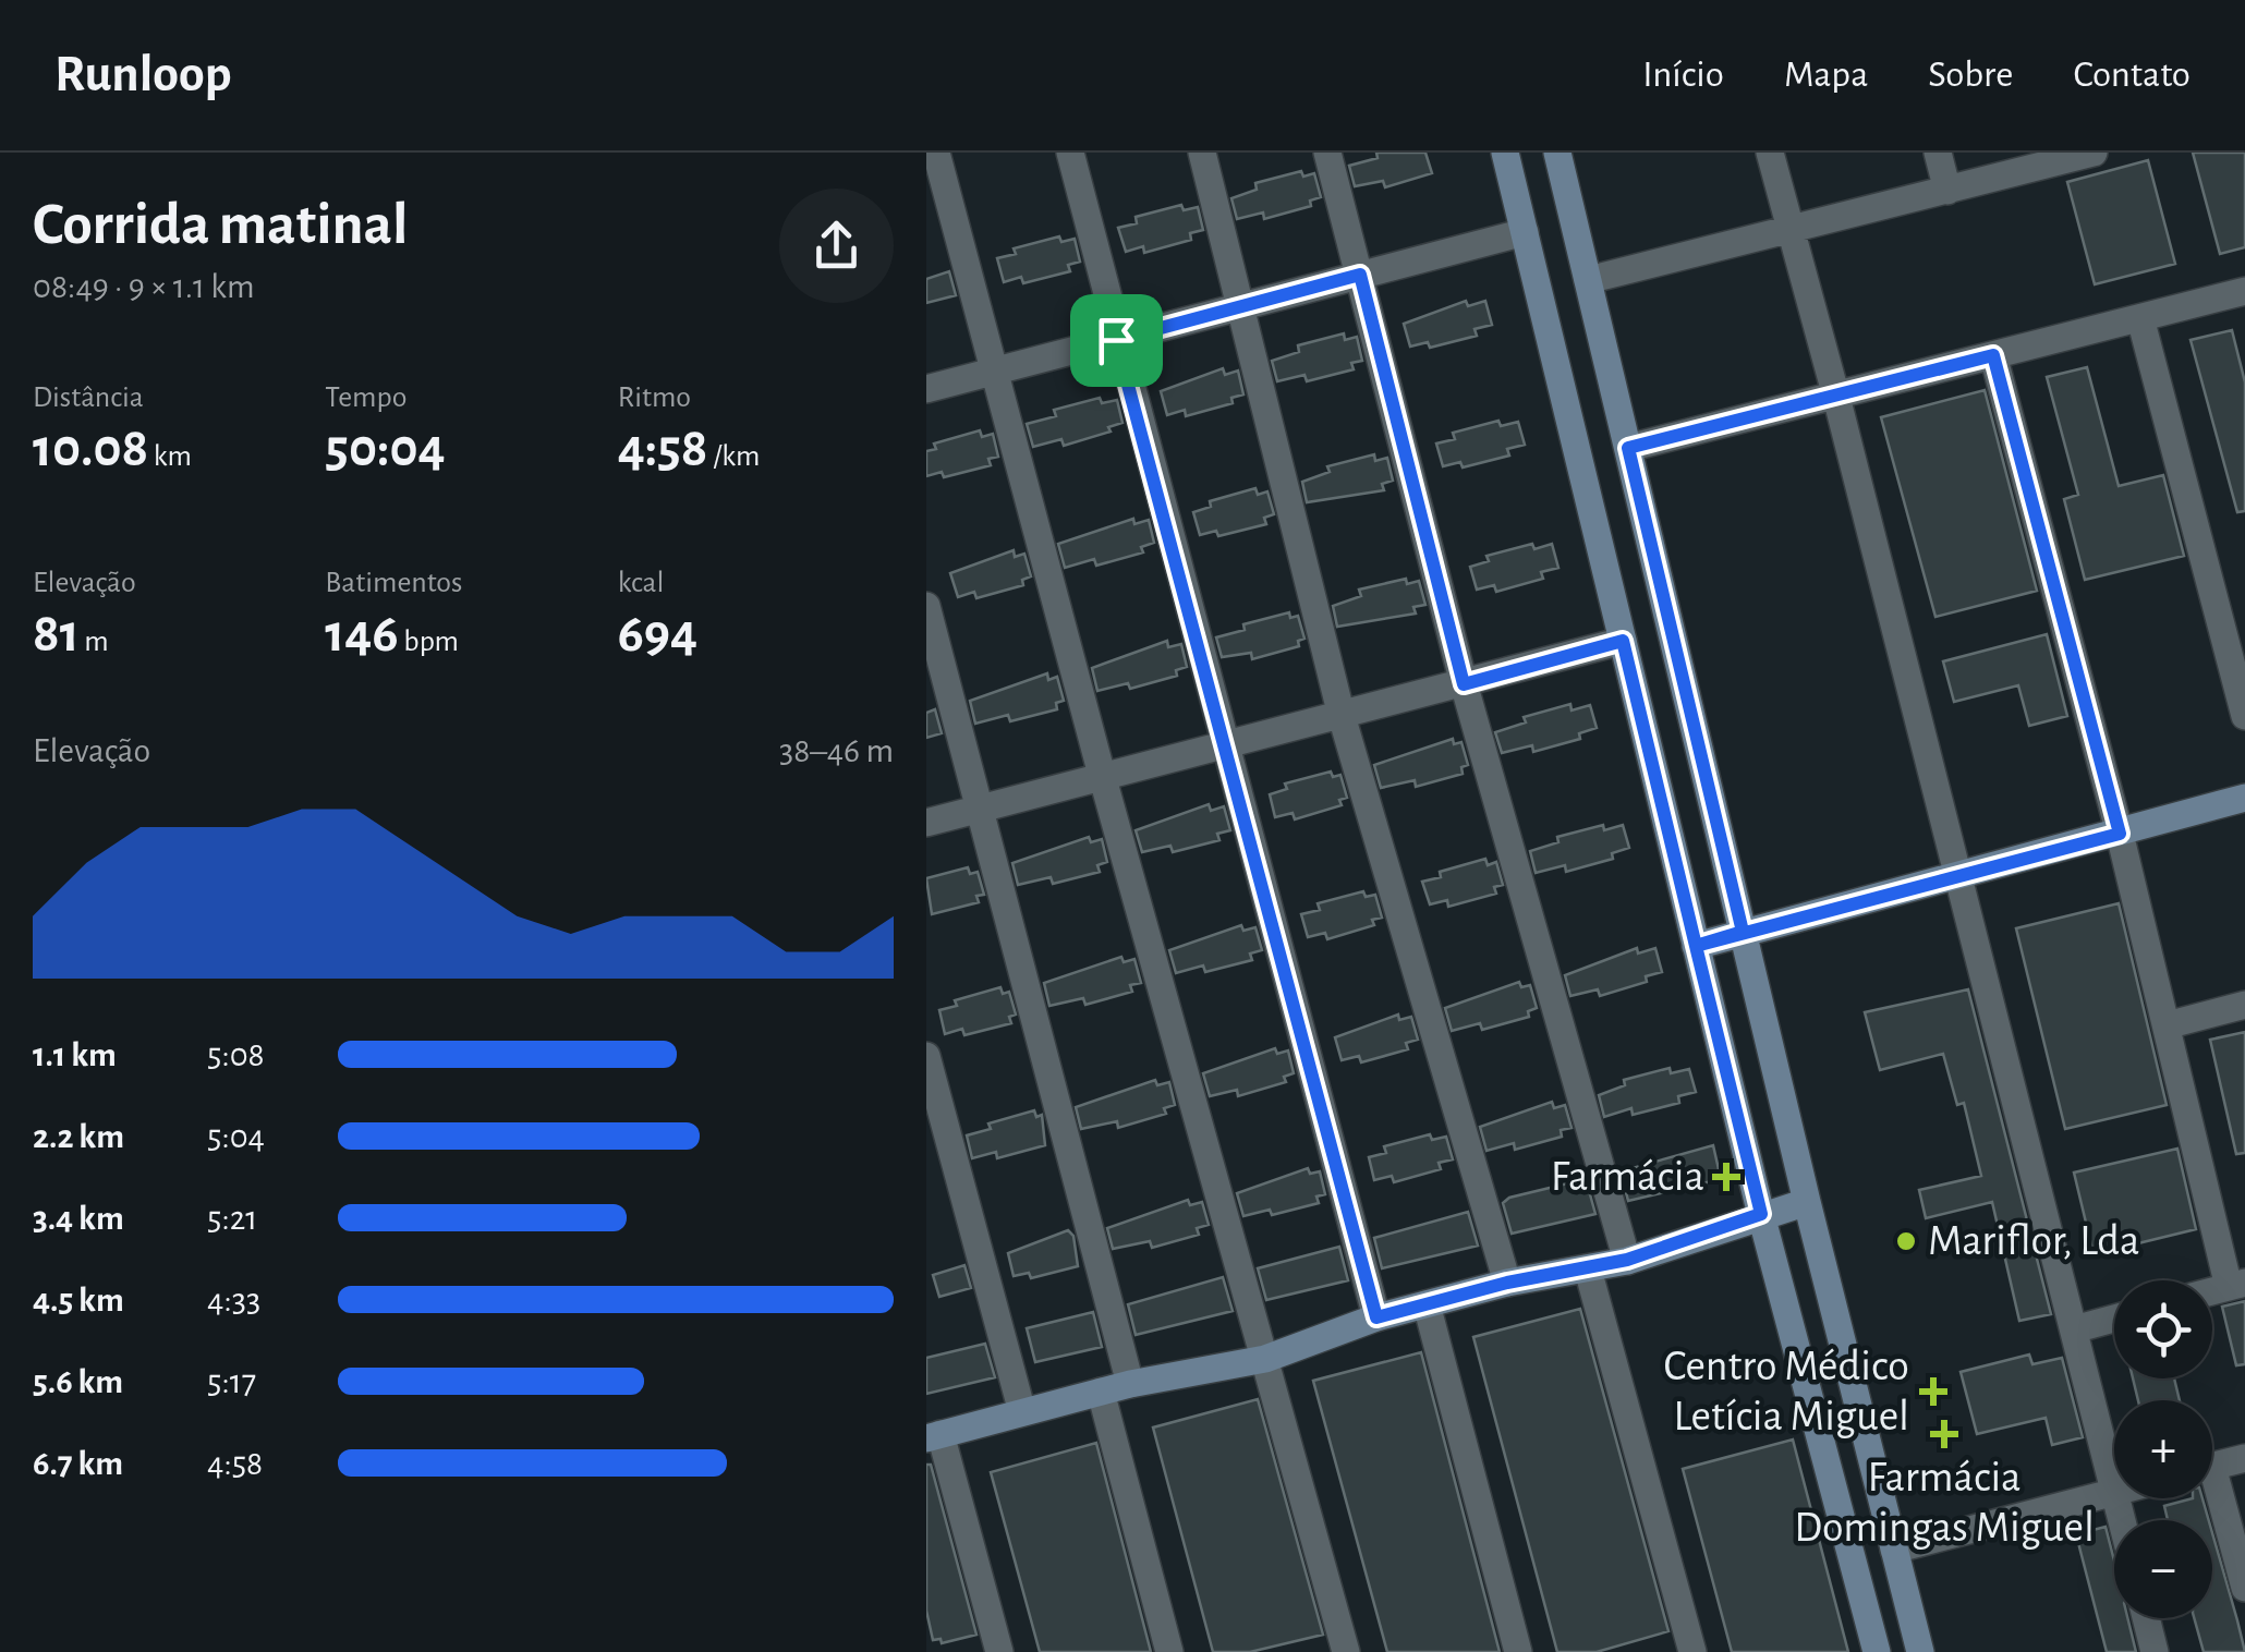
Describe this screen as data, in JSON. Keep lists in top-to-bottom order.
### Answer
{
  "places": {
    "health": ["Farmácia", "Centro Médico Letícia Miguel", "Farmácia Domingas Miguel"],
    "other": ["Mariflor, Lda"]
  },
  "page": {
    "header": "Runloop",
    "nav": [
      "Início",
      "Mapa",
      "Sobre",
      "Contato"
    ],
    "heading": ["Corrida matinal", "08:49 · 9 × 1.1 km"],
    "stats": [
      ["Distância", "10.08 km"],
      ["Tempo", "50:04"],
      ["Ritmo", "4:58 /km"],
      ["Elevação", "81 m"],
      ["Batimentos", "146 bpm"],
      ["kcal", "694"]
    ],
    "chart": ["Elevação", "38–46 m"],
    "list": [
      {
        "name": "1.1 km",
        "note": "5:08"
      },
      {
        "name": "2.2 km",
        "note": "5:04"
      },
      {
        "name": "3.4 km",
        "note": "5:21"
      },
      {
        "name": "4.5 km",
        "note": "4:33"
      },
      {
        "name": "5.6 km",
        "note": "5:17"
      },
      {
        "name": "6.7 km",
        "note": "4:58"
      }
    ],
    "map_buttons": ["+", "−"]
  }
}
